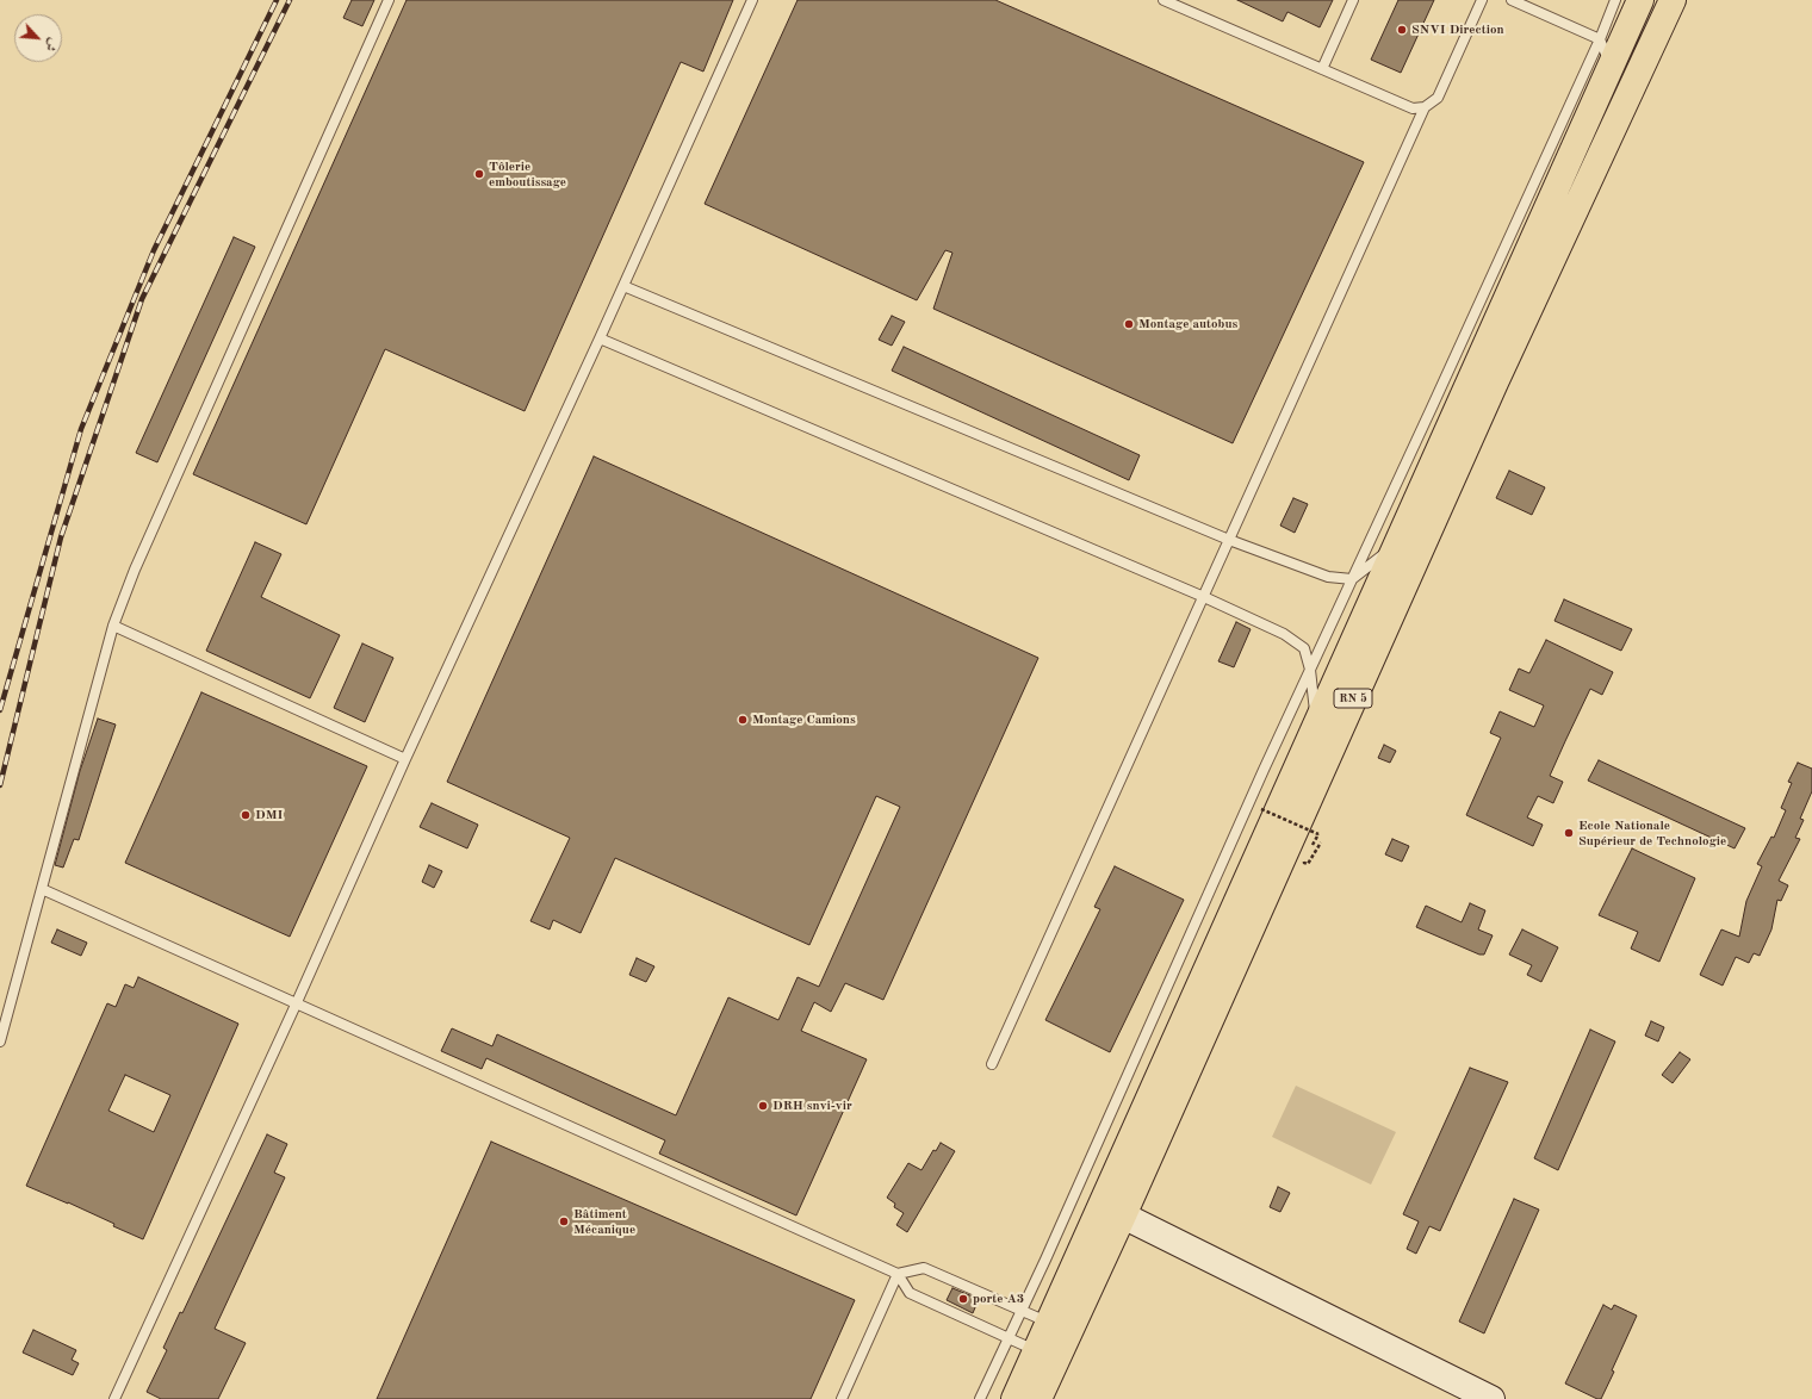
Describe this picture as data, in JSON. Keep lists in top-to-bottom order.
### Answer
{
  "streets": {
    "highway": ["RN 5"]
  },
  "places": [
    "SNVI Direction",
    "Tôlerie emboutissage",
    "Montage autobus",
    "Montage Camions",
    "DMI",
    "Ecole Nationale Supérieur de Technologie",
    "DRH snvi-vir",
    "Bâtiment Mécanique",
    "porte A3"
  ],
  "north": "bottom right"
}
